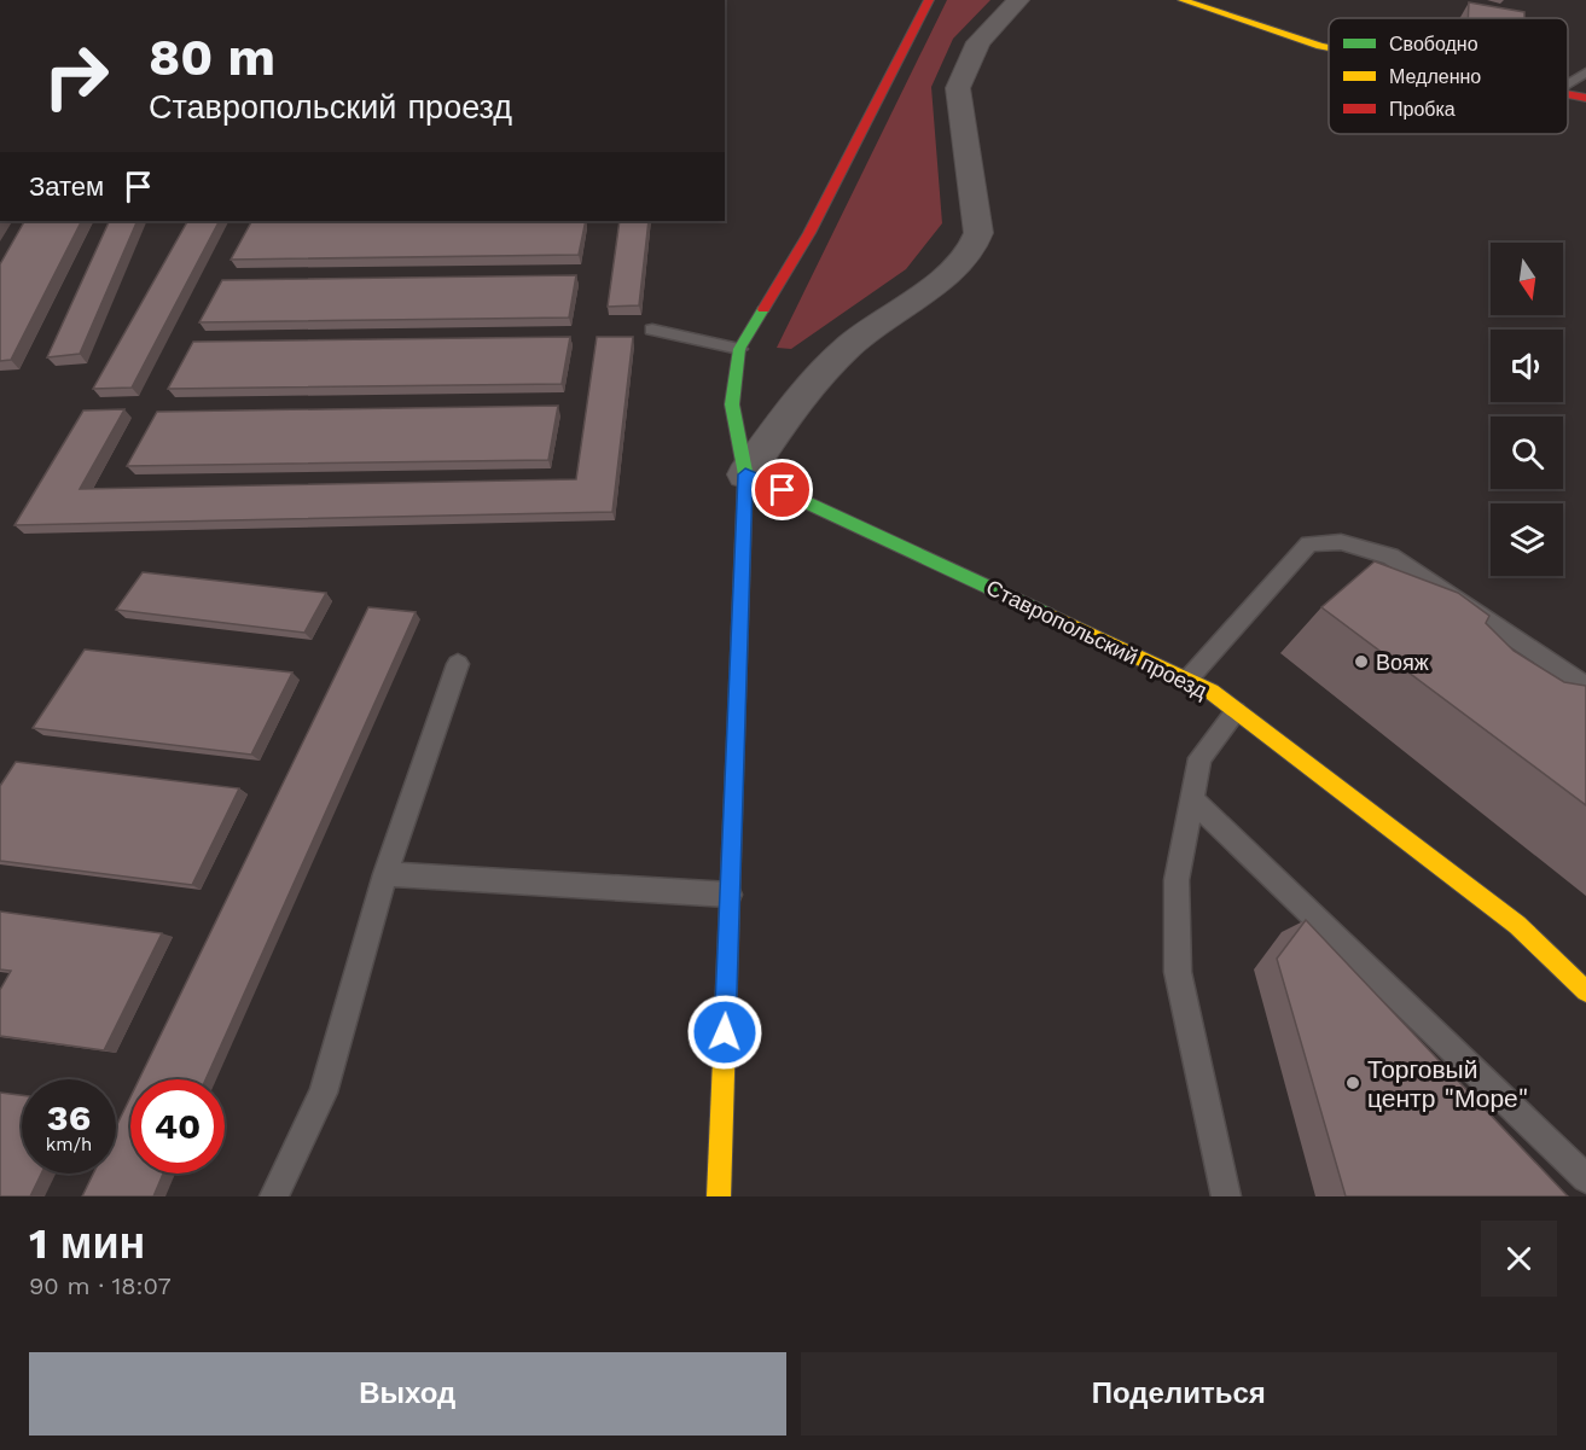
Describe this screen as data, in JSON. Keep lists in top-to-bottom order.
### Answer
{
  "streets": {
    "street": ["Ставропольский проезд"]
  },
  "places": ["Вояж", "Торговый центр \"Море\""],
  "legend": ["Свободно", "Медленно", "Пробка"],
  "north": "bottom",
  "page": {
    "turn": ["80 m", "Ставропольский проезд"],
    "then": "Затем",
    "speed": "36 km/h",
    "limit": "40",
    "heading": ["1 мин", "90 m · 18:07"],
    "buttons": ["Выход", "Поделиться"]
  }
}
